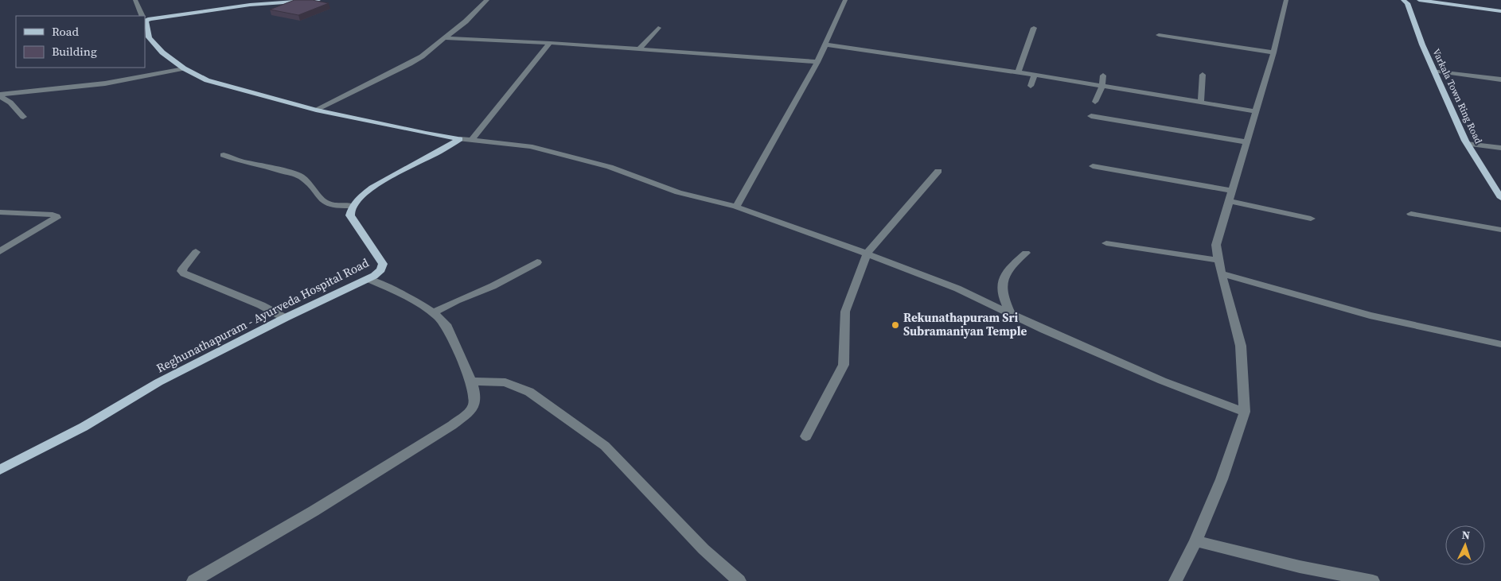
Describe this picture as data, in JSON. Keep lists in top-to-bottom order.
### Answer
{
  "streets": {
    "main road": ["Varkala Town Ring Road", "Reghunathapuram - Ayurveda Hospital Road"]
  },
  "places": ["Rekunathapuram Sri Subramaniyan Temple"],
  "legend": ["Road", "Building"],
  "north": "top"
}
